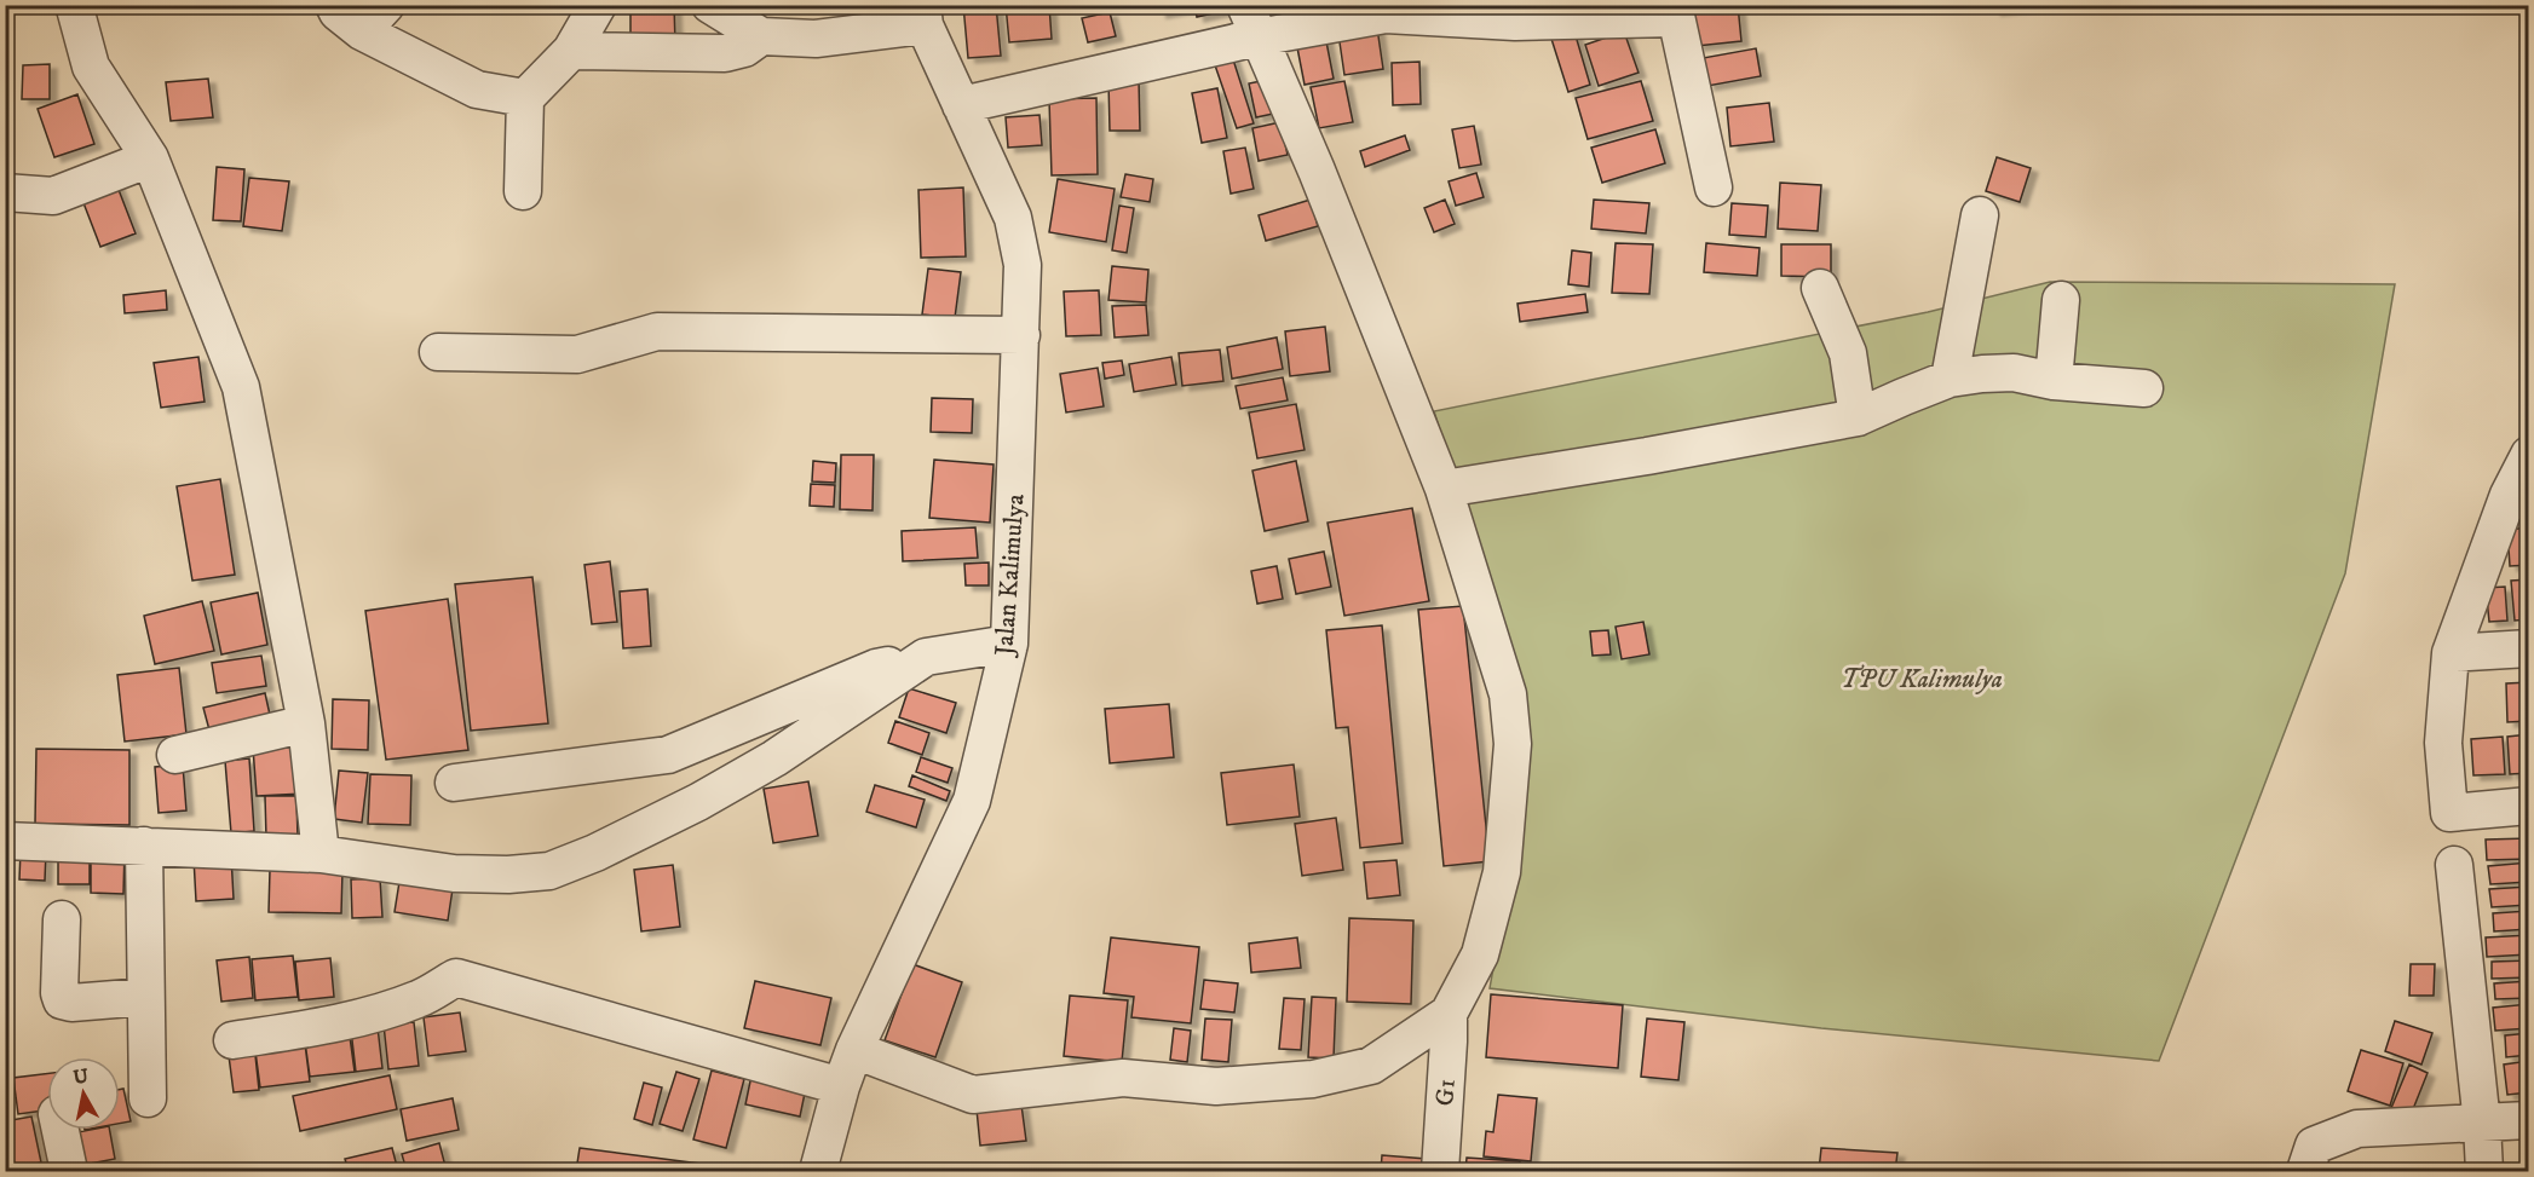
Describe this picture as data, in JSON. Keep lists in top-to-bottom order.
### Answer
{
  "streets": {
    "street": ["Jalan Kalimulya", "G1"]
  },
  "parks": ["TPU Kalimulya"],
  "north": "top"
}
